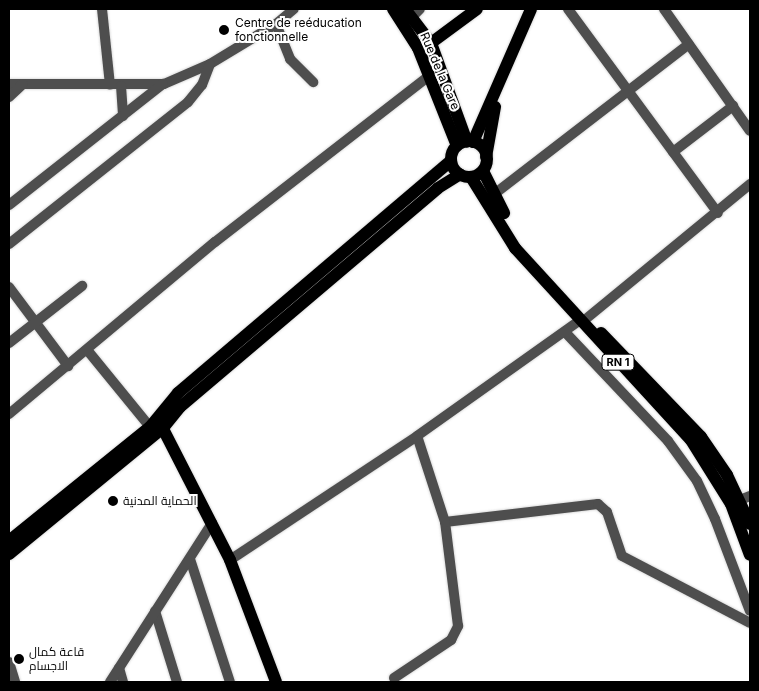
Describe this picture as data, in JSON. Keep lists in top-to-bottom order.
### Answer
{
  "streets": {
    "main road": ["Rue de la Gare", "RN 1"]
  },
  "crossings": [
    ["Rue de la Gare", "RN 1"]
  ],
  "places": ["Centre de reéducation fonctionnelle", "الحماية المدنية", "قاعة كمال الاجسام"]
}
